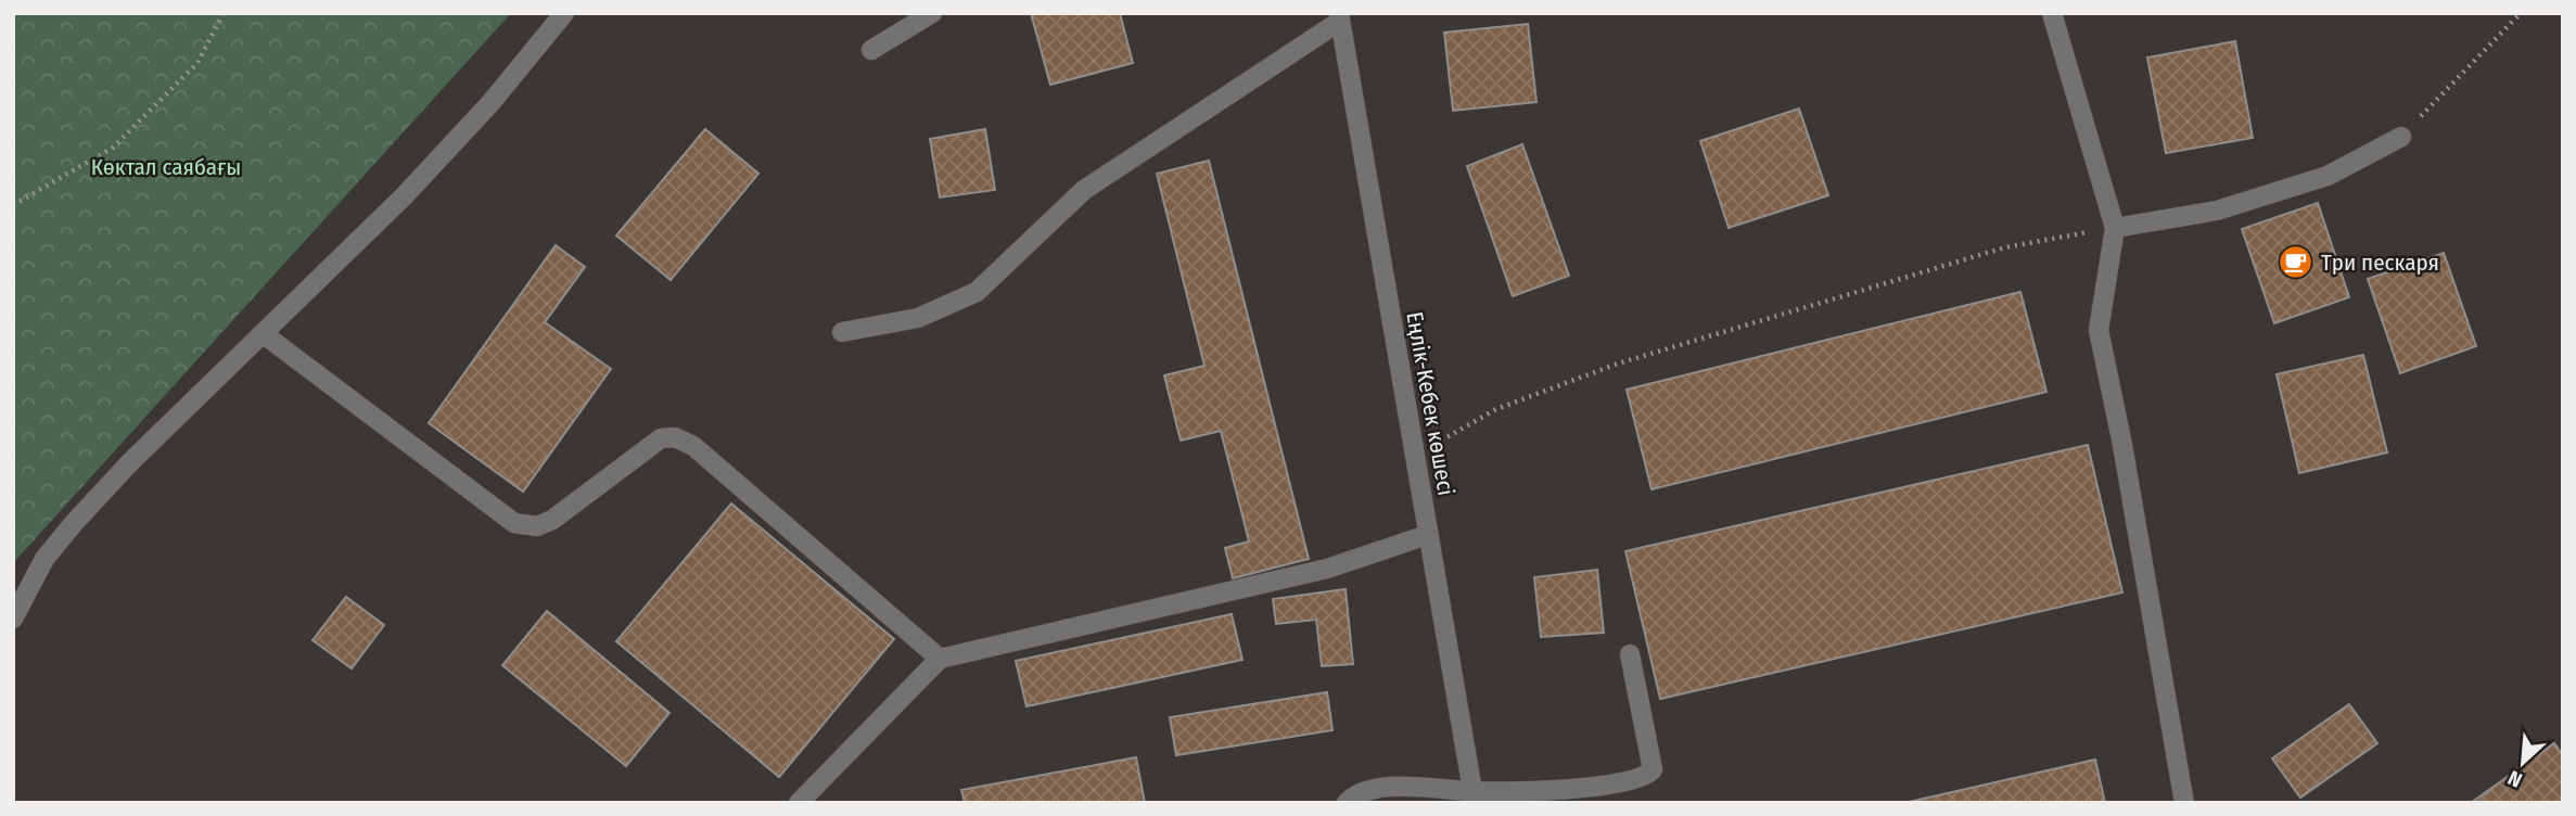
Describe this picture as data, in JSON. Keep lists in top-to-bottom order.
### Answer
{
  "streets": {
    "street": ["Еңлік-Кебек көшесі"]
  },
  "parks": ["Көктал саябағы"],
  "places": {
    "cafe": ["Три пескаря"]
  },
  "north": "bottom left"
}
